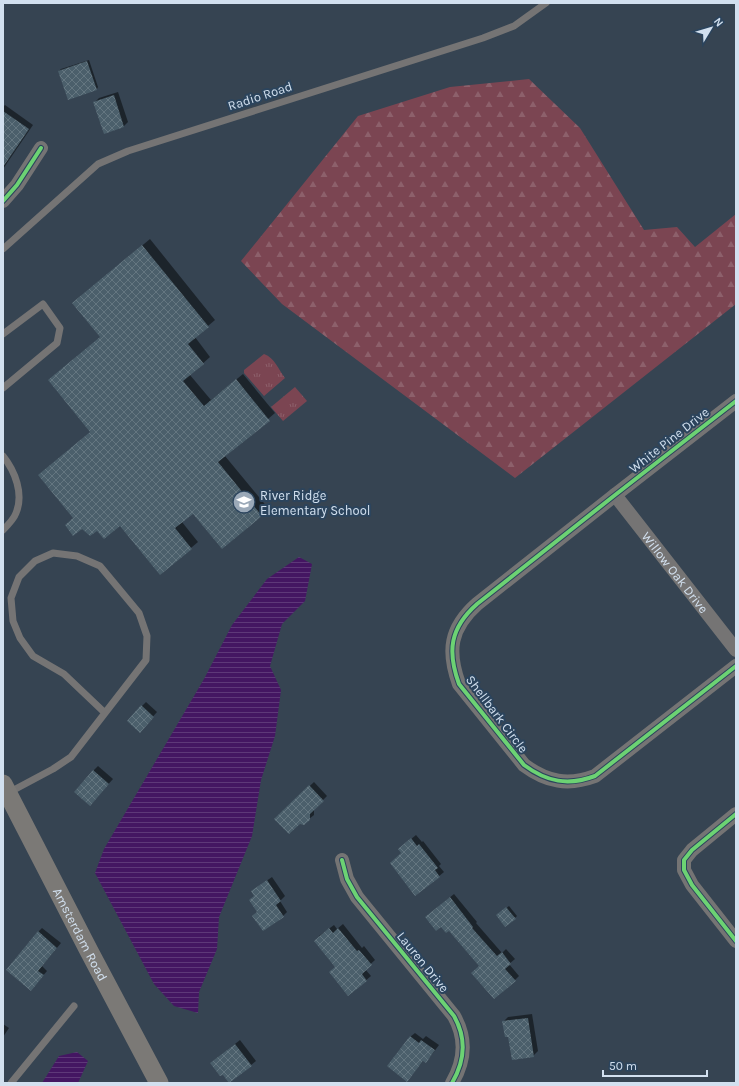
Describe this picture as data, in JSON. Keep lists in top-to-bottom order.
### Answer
{
  "streets": {
    "main road": ["Amsterdam Road"],
    "street": [
      "White Pine Drive",
      "Willow Oak Drive",
      "Shellbark Circle",
      "Lauren Drive"
    ],
    "lane": ["Radio Road"]
  },
  "crossings": [
    ["White Pine Drive", "Willow Oak Drive"],
    ["White Pine Drive", "Shellbark Circle"],
    ["Willow Oak Drive", "Shellbark Circle"]
  ],
  "places": {
    "school or university": ["River Ridge Elementary School"]
  },
  "scale_bar": "50 m",
  "north": "top right"
}
